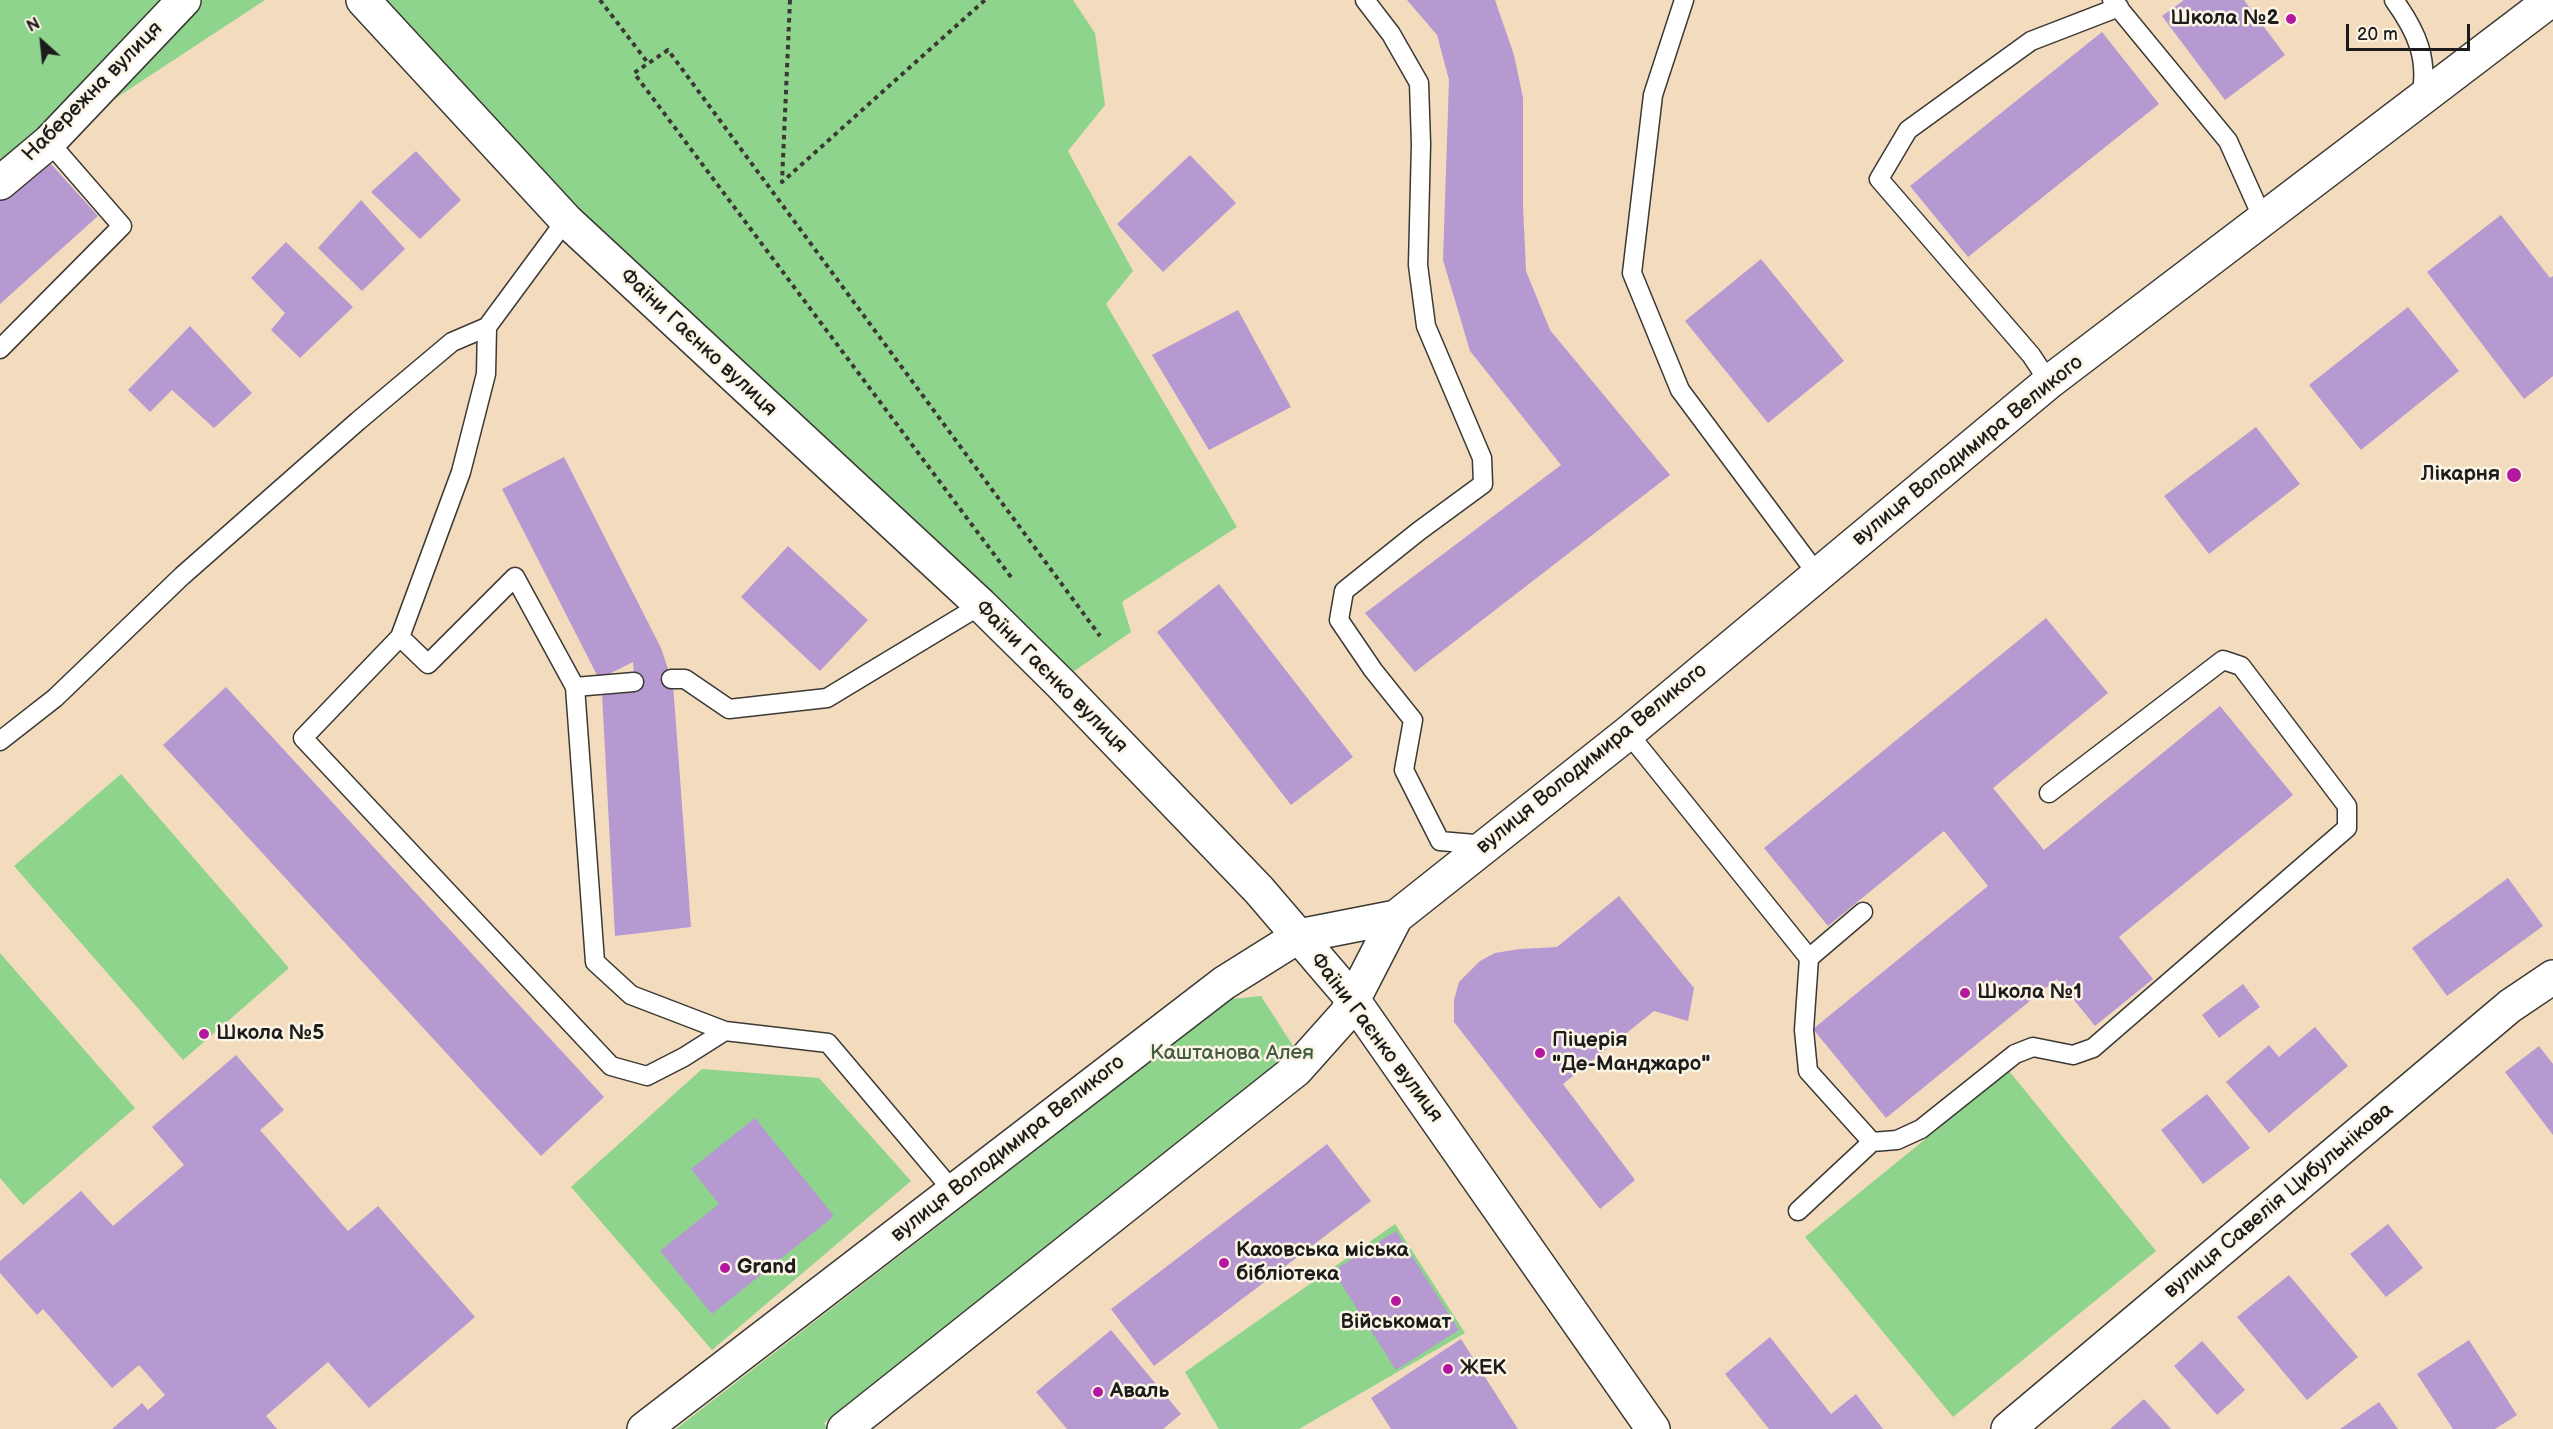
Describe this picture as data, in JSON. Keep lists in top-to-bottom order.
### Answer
{
  "streets": {
    "street": [
      "Набережна вулиця",
      "Фаїни Гаєнко вулиця",
      "вулиця Володимира Великого",
      "вулиця Савелія Цибульнікова"
    ]
  },
  "crossings": [
    ["Фаїни Гаєнко вулиця", "вулиця Володимира Великого"]
  ],
  "parks": ["Каштанова Алея"],
  "places": [
    "Школа №2",
    "Лікарня",
    "Школа №1",
    "Школа №5",
    "Піцерія \"Де-Манджаро\"",
    "Каховська міська бібліотека",
    "Grand",
    "Військомат",
    "ЖЕК",
    "Аваль"
  ],
  "scale_bar": "20 m",
  "north": "top left"
}
